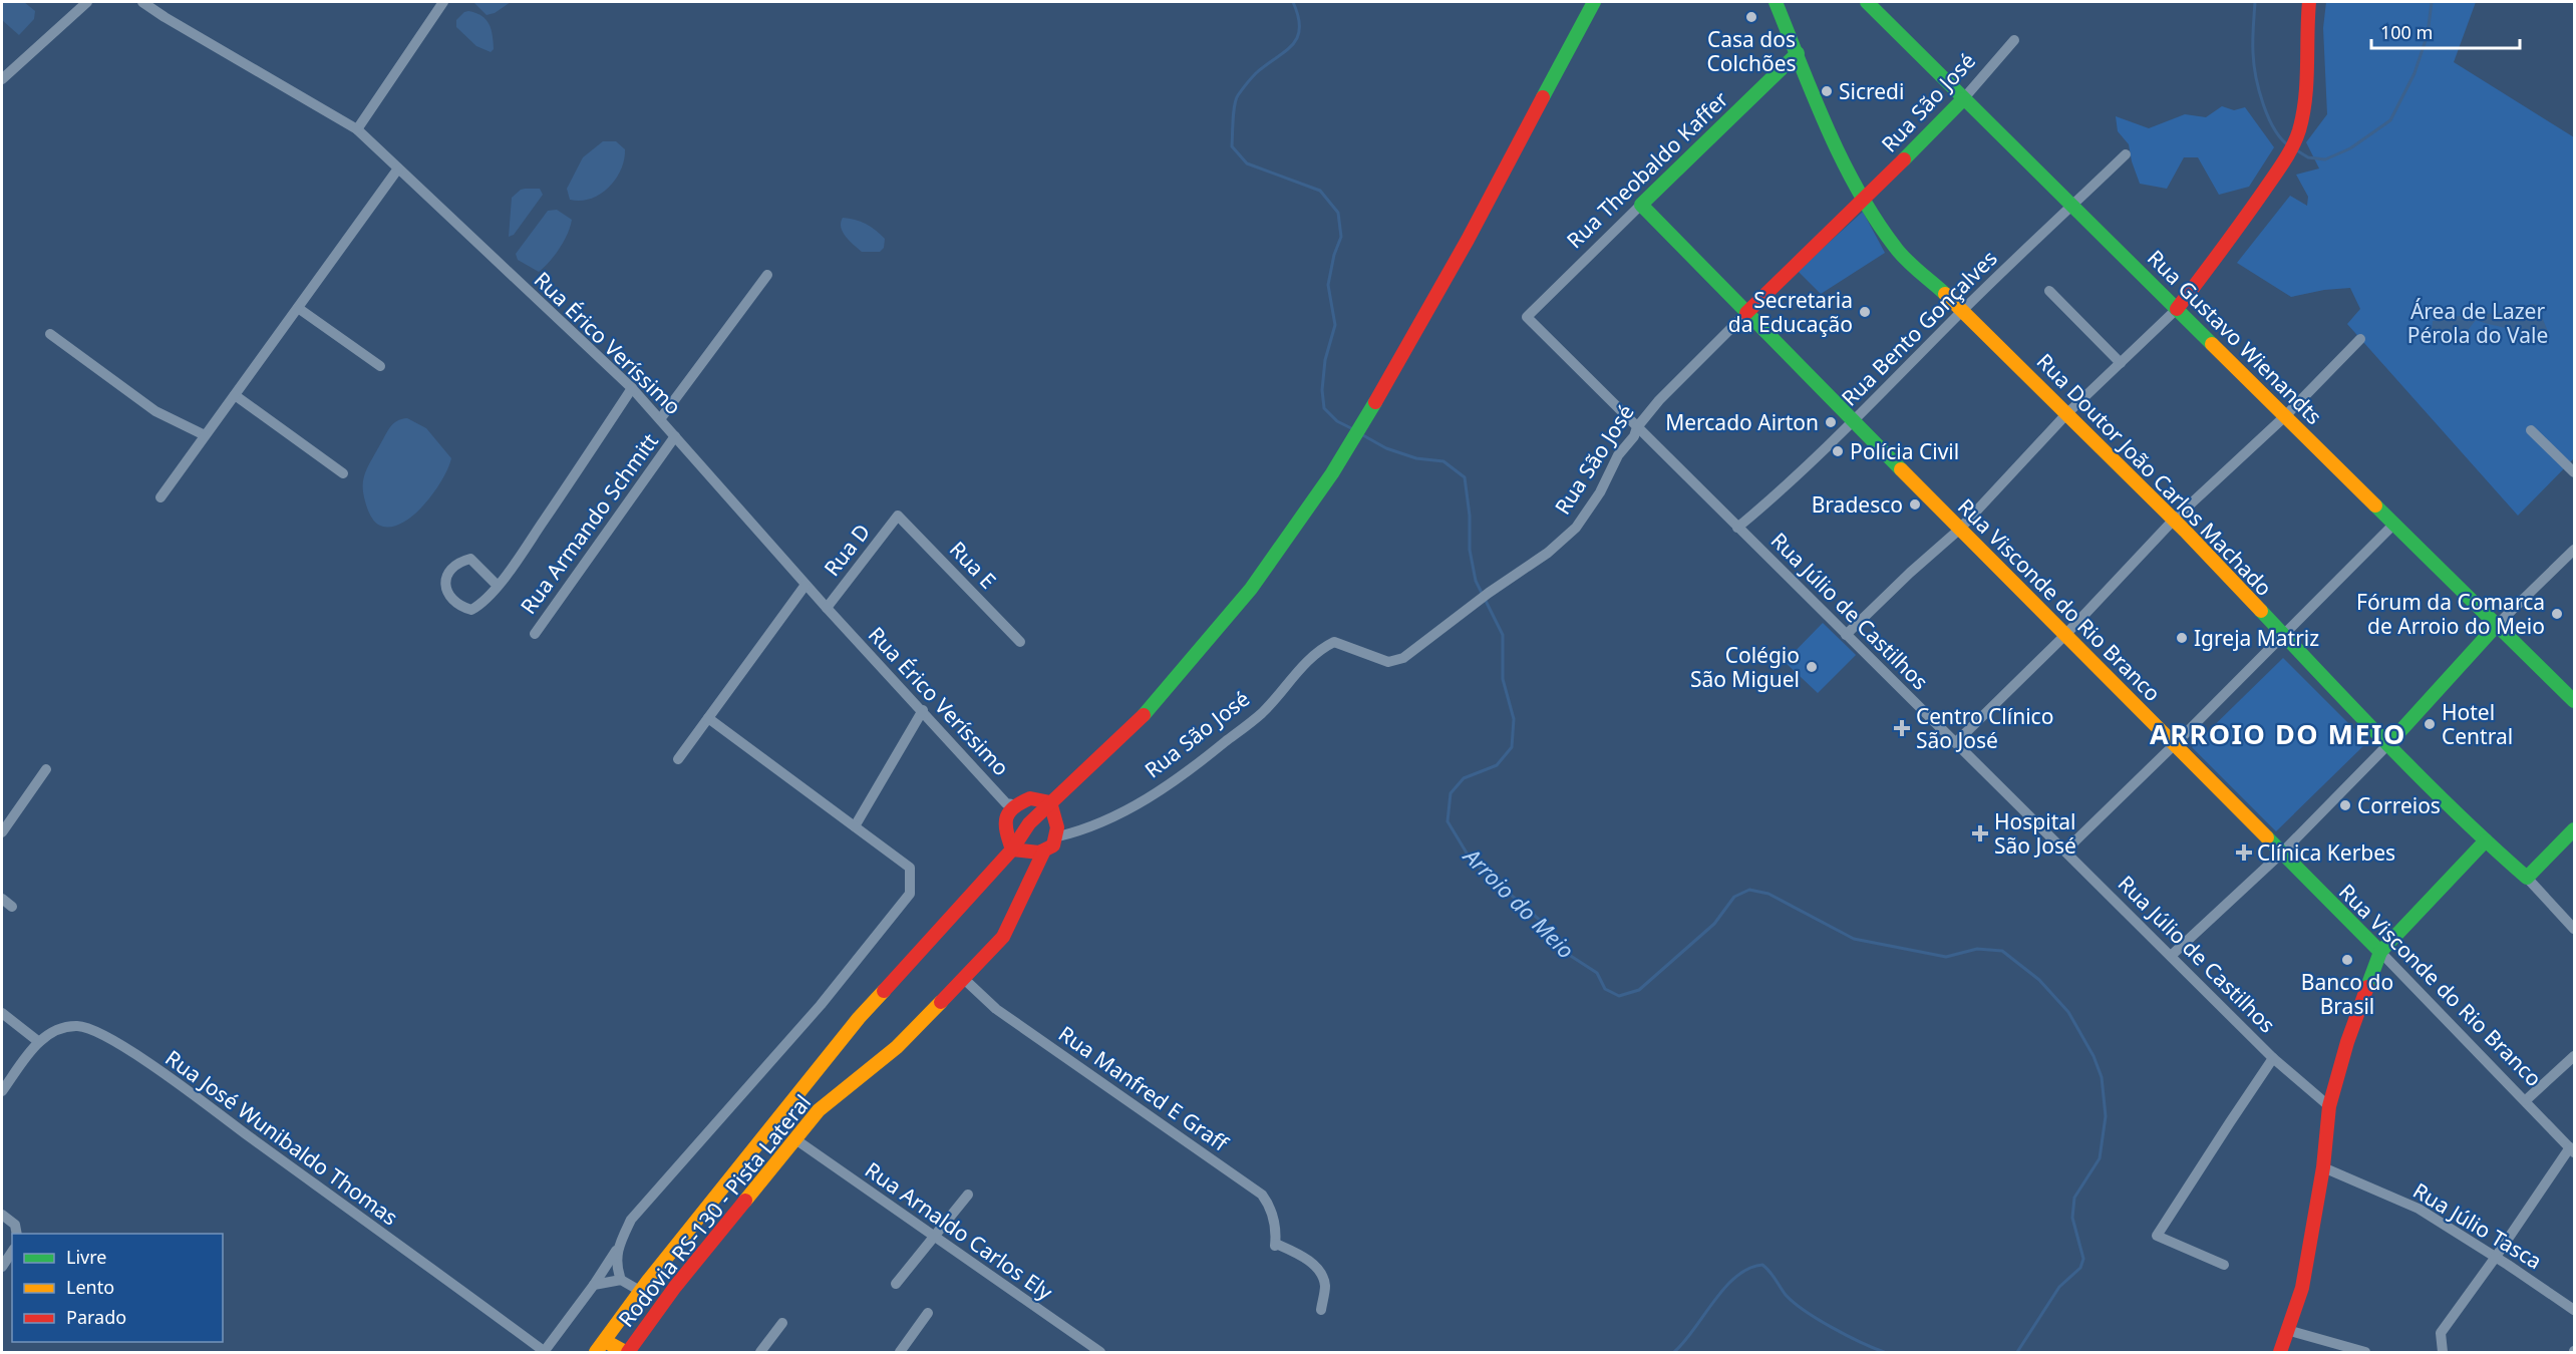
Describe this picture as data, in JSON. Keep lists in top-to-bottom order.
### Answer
{
  "streets": {
    "main road": [
      "Rua São José",
      "Rua Theobaldo Kaffer",
      "Rua Gustavo Wienandts",
      "Rua Doutor João Carlos Machado",
      "Rua Visconde do Rio Branco",
      "Rodovia RS-130 - Pista Lateral"
    ],
    "street": [
      "Rua Bento Gonçalves",
      "Rua Érico Veríssimo",
      "Rua Armando Schmitt",
      "Rua D",
      "Rua E",
      "Rua Júlio de Castilhos",
      "Rua Manfred E Graff",
      "Rua José Wunibaldo Thomas",
      "Rua Júlio Tasca",
      "Rua Arnaldo Carlos Ely"
    ]
  },
  "crossings": [
    ["Rua São José", "Rua Gustavo Wienandts"],
    ["Rua São José", "Rua Doutor João Carlos Machado"],
    ["Rua São José", "Rua Visconde do Rio Branco"],
    ["Rua São José", "Rua Júlio de Castilhos"],
    ["Rua São José", "Rodovia RS-130 - Pista Lateral"],
    ["Rua Theobaldo Kaffer", "Rua Doutor João Carlos Machado"],
    ["Rua Theobaldo Kaffer", "Rua Visconde do Rio Branco"],
    ["Rua Theobaldo Kaffer", "Rua Júlio de Castilhos"],
    ["Rua Bento Gonçalves", "Rua Gustavo Wienandts"],
    ["Rua Bento Gonçalves", "Rua Doutor João Carlos Machado"],
    ["Rua Bento Gonçalves", "Rua Visconde do Rio Branco"],
    ["Rua Bento Gonçalves", "Rua Júlio de Castilhos"],
    ["Rua Érico Veríssimo", "Rua Armando Schmitt"],
    ["Rua Érico Veríssimo", "Rua D"],
    ["Rua D", "Rua E"],
    ["Rua Manfred E Graff", "Rodovia RS-130 - Pista Lateral"],
    ["Rodovia RS-130 - Pista Lateral", "Rua Arnaldo Carlos Ely"]
  ],
  "districts": ["ARROIO DO MEIO"],
  "water": ["Arroio do Meio"],
  "parks": ["Área de Lazer Pérola do Vale"],
  "places": {
    "other": [
      "Casa dos Colchões",
      "Sicredi",
      "Secretaria da Educação",
      "Mercado Airton",
      "Polícia Civil",
      "Bradesco",
      "Fórum da Comarca de Arroio do Meio",
      "Igreja Matriz",
      "Colégio São Miguel",
      "Hotel Central",
      "Correios",
      "Banco do Brasil"
    ],
    "health": ["Centro Clínico São José", "Hospital São José", "Clínica Kerbes"]
  },
  "legend": ["Livre", "Lento", "Parado"],
  "scale_bar": "100 m"
}
